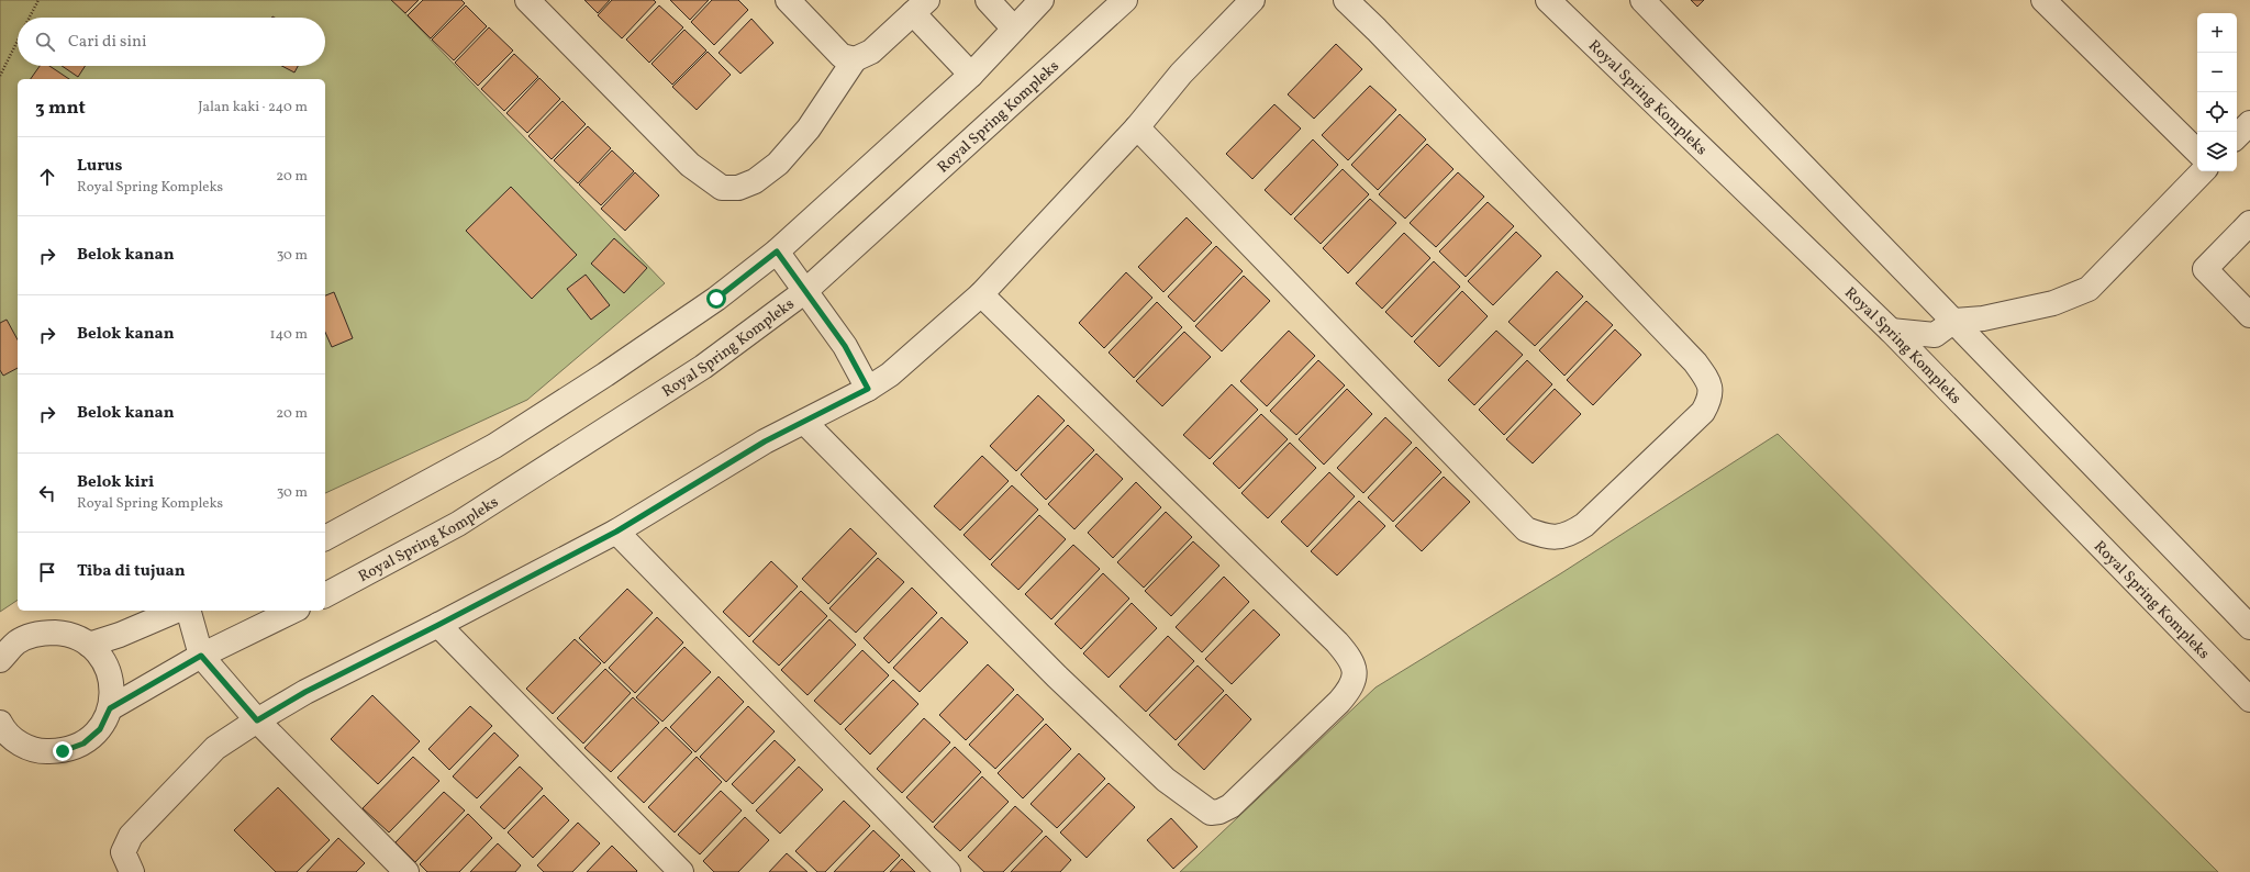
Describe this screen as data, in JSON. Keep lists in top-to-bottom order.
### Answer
{
  "streets": {
    "street": ["Royal Spring Kompleks"]
  },
  "page": {
    "map_buttons": ["+", "−"],
    "search": "Cari di sini",
    "heading": ["3 mnt", "Jalan kaki · 240 m"],
    "list": [
      ["Lurus", "Royal Spring Kompleks", "20 m"],
      ["Belok kanan", "30 m"],
      ["Belok kanan", "140 m"],
      ["Belok kanan", "20 m"],
      ["Belok kiri", "Royal Spring Kompleks", "30 m"],
      "Tiba di tujuan"
    ]
  }
}
